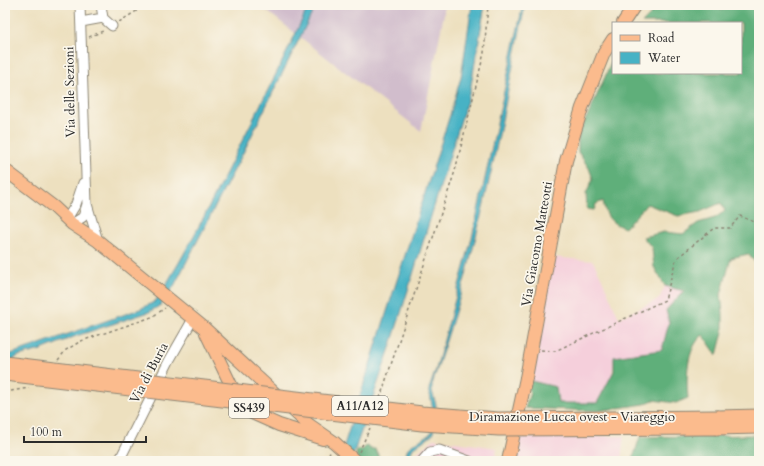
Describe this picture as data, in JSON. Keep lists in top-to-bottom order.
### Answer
{
  "streets": {
    "highway": ["A11/A12", "Diramazione Lucca ovest - Viareggio"],
    "main road": ["Via Giacomo Matteotti", "SS439"],
    "street": ["Via delle Sezioni", "Via di Buria"]
  },
  "crossings": [
    ["Via delle Sezioni", "SS439"],
    ["Via di Buria", "SS439"]
  ],
  "legend": ["Road", "Water"],
  "scale_bar": "100 m"
}
